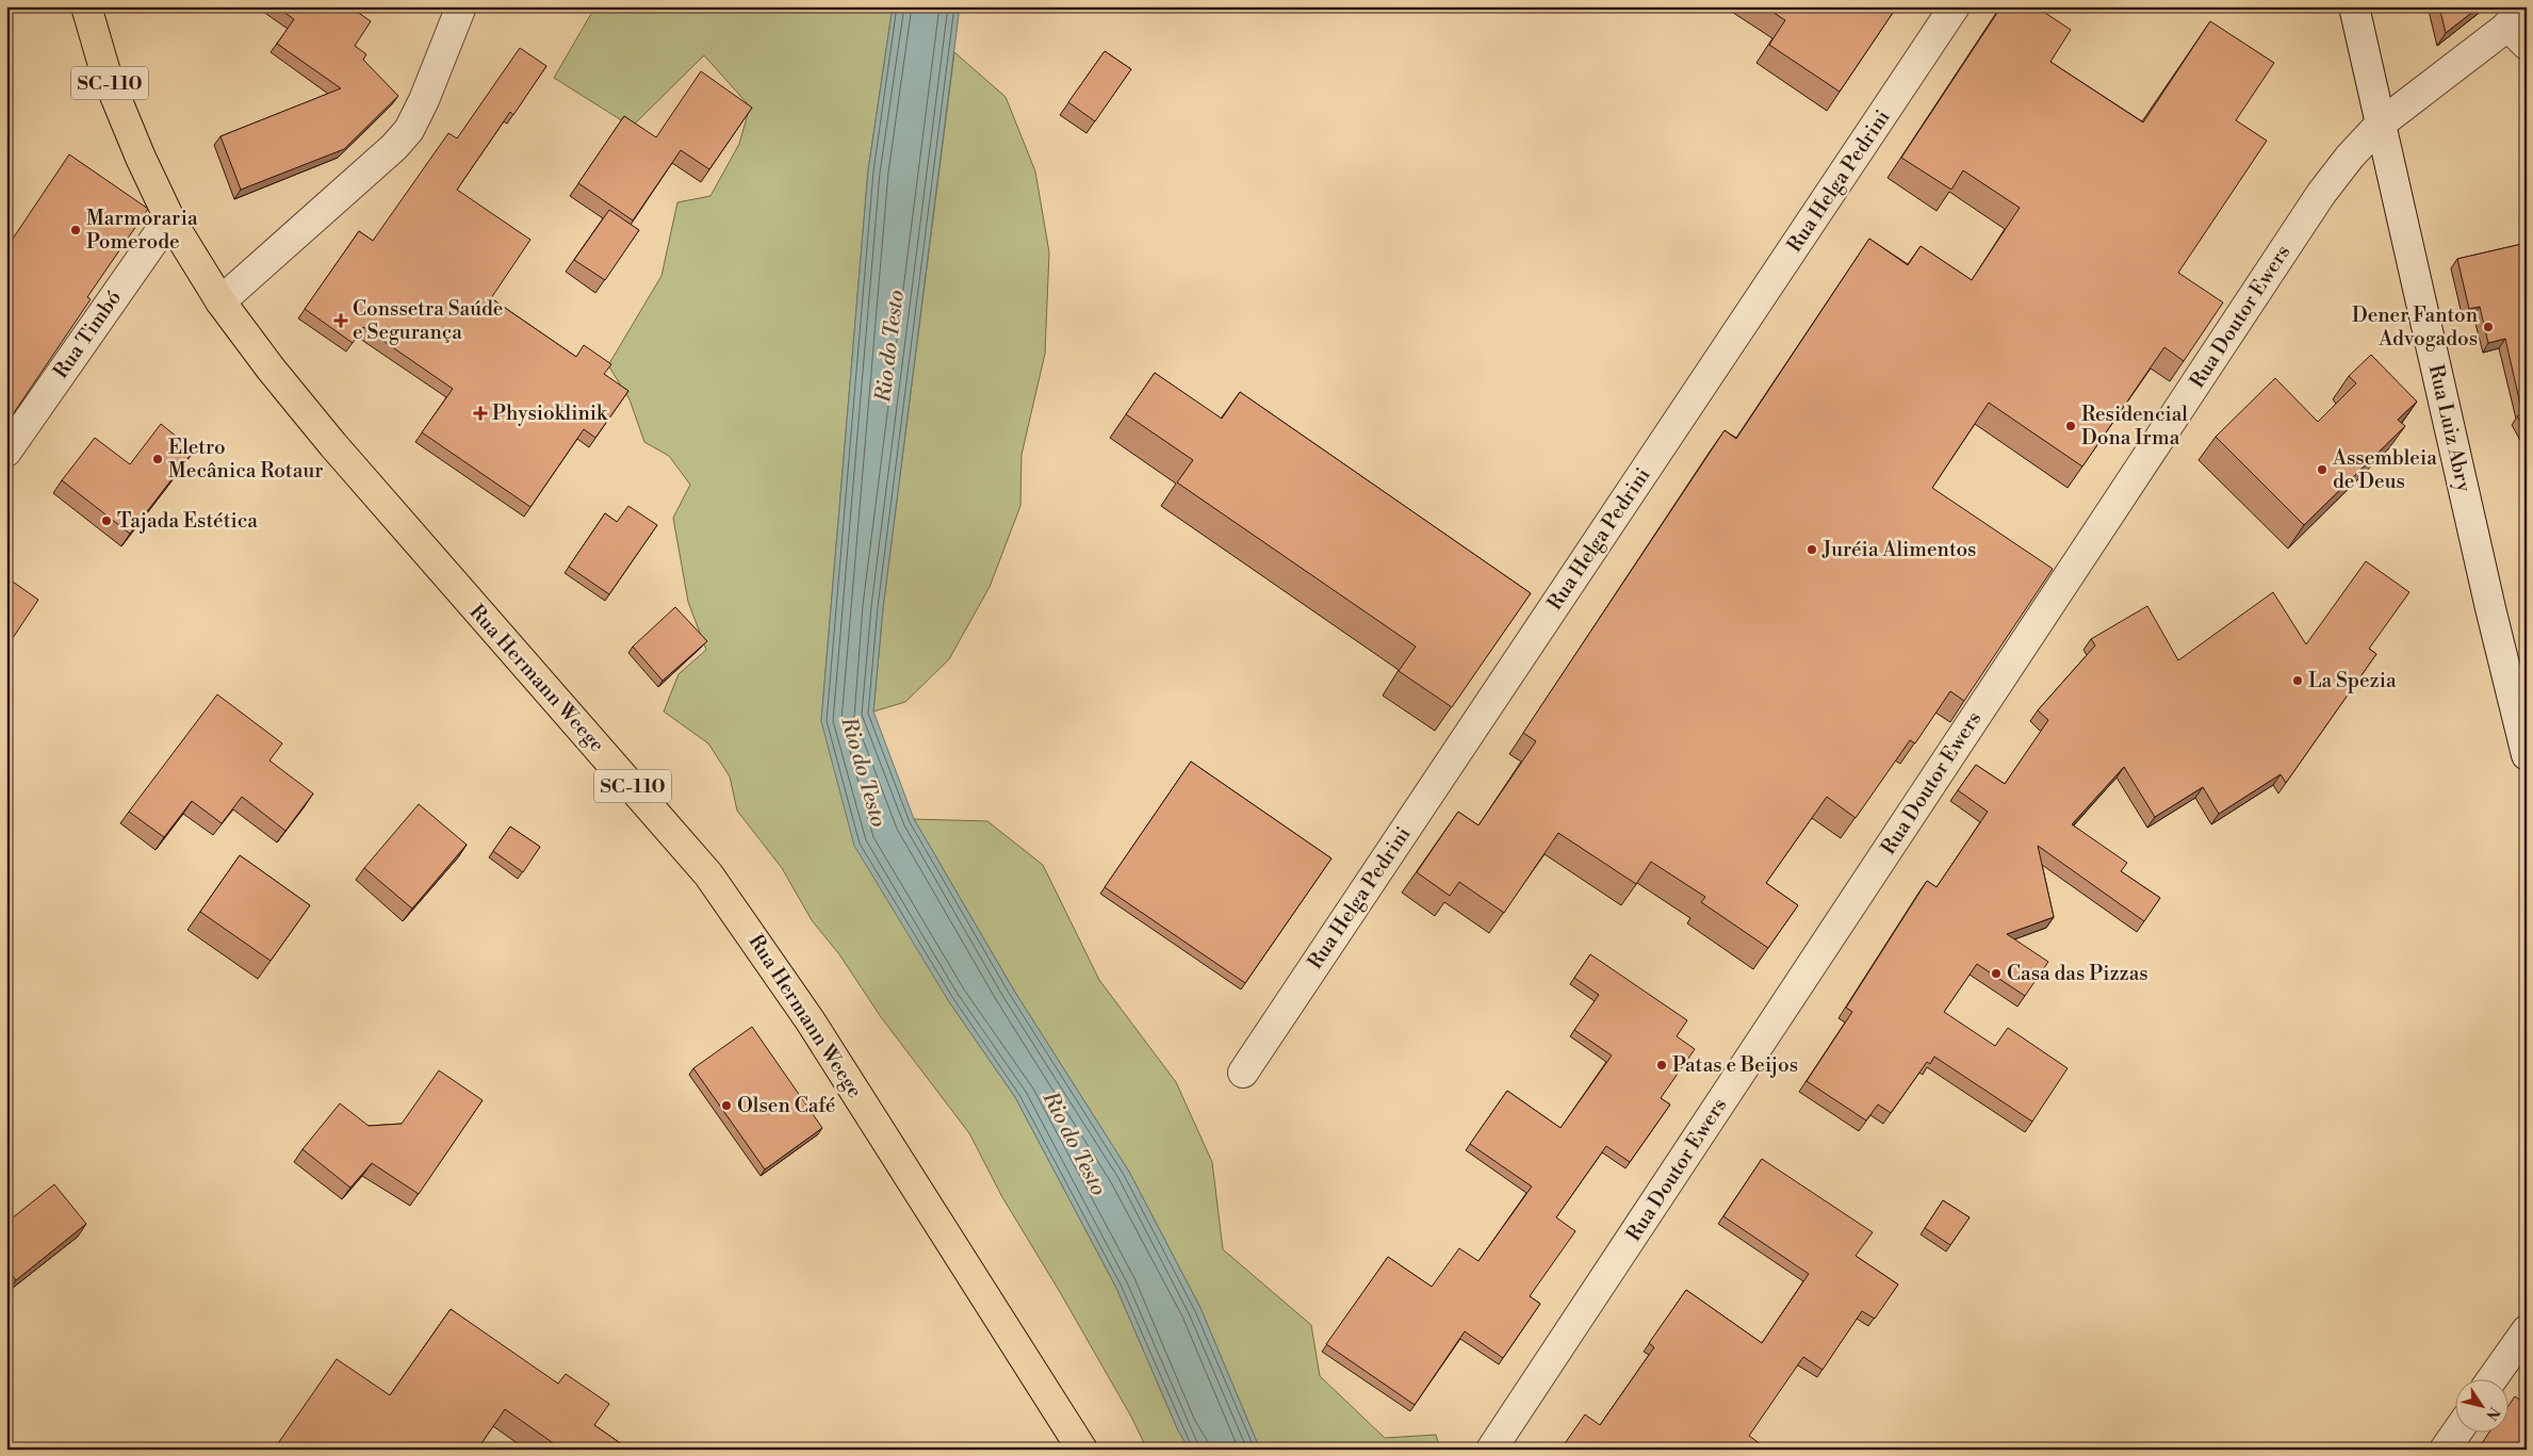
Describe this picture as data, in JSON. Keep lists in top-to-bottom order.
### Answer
{
  "streets": {
    "main road": ["SC-110", "Rua Hermann Weege"],
    "street": [
      "Rua Helga Pedrini",
      "Rua Doutor Ewers",
      "Rua Timbó",
      "Rua Luiz Abry"
    ]
  },
  "crossings": [
    ["Rua Doutor Ewers", "Rua Luiz Abry"],
    ["Rua Timbó", "Rua Hermann Weege"]
  ],
  "water": ["Rio do Testo"],
  "places": {
    "other": [
      "Marmoraria Pomerode",
      "Dener Fanton Advogados",
      "Residencial Dona Irma",
      "Eletro Mecânica Rotaur",
      "Assembleia de Deus",
      "Tajada Estética",
      "Juréia Alimentos",
      "La Spezia",
      "Casa das Pizzas",
      "Patas e Beijos",
      "Olsen Café"
    ],
    "health": ["Conssetra Saúde e Segurança", "Physioklinik"]
  },
  "north": "bottom right"
}
